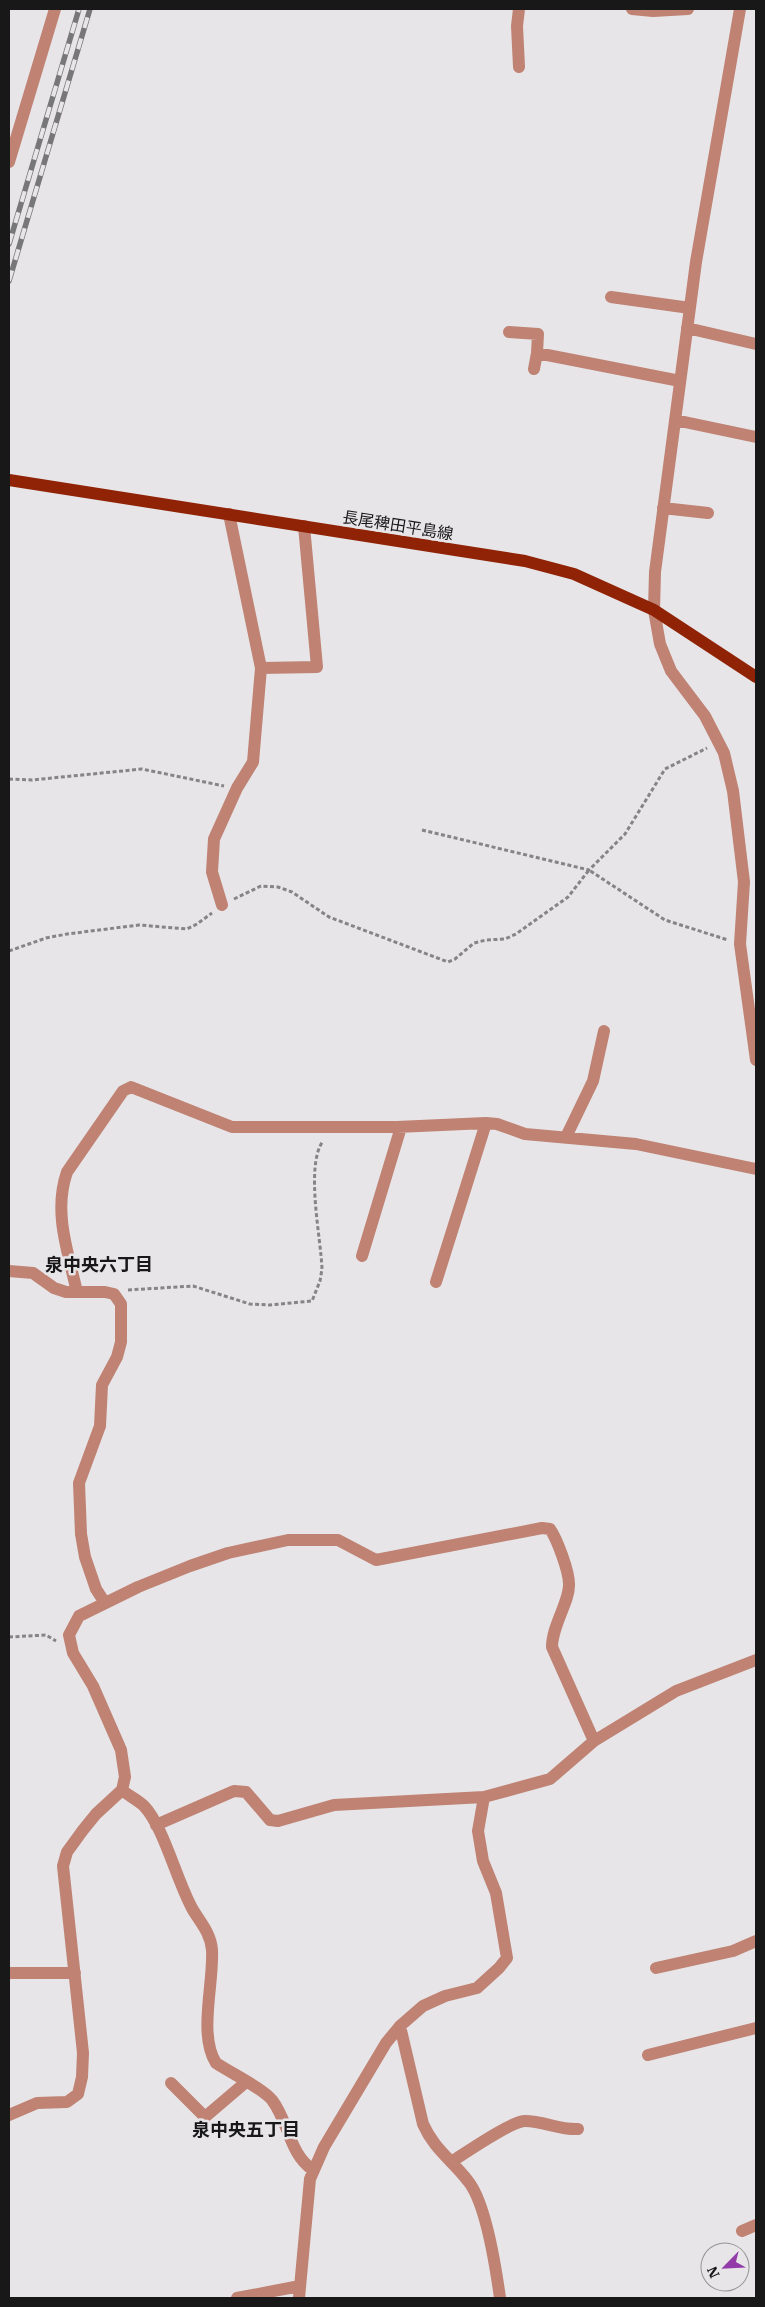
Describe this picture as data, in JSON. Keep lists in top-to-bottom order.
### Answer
{
  "streets": {
    "main road": ["長尾稗田平島線"]
  },
  "districts": ["泉中央六丁目", "泉中央五丁目"],
  "north": "bottom left"
}
